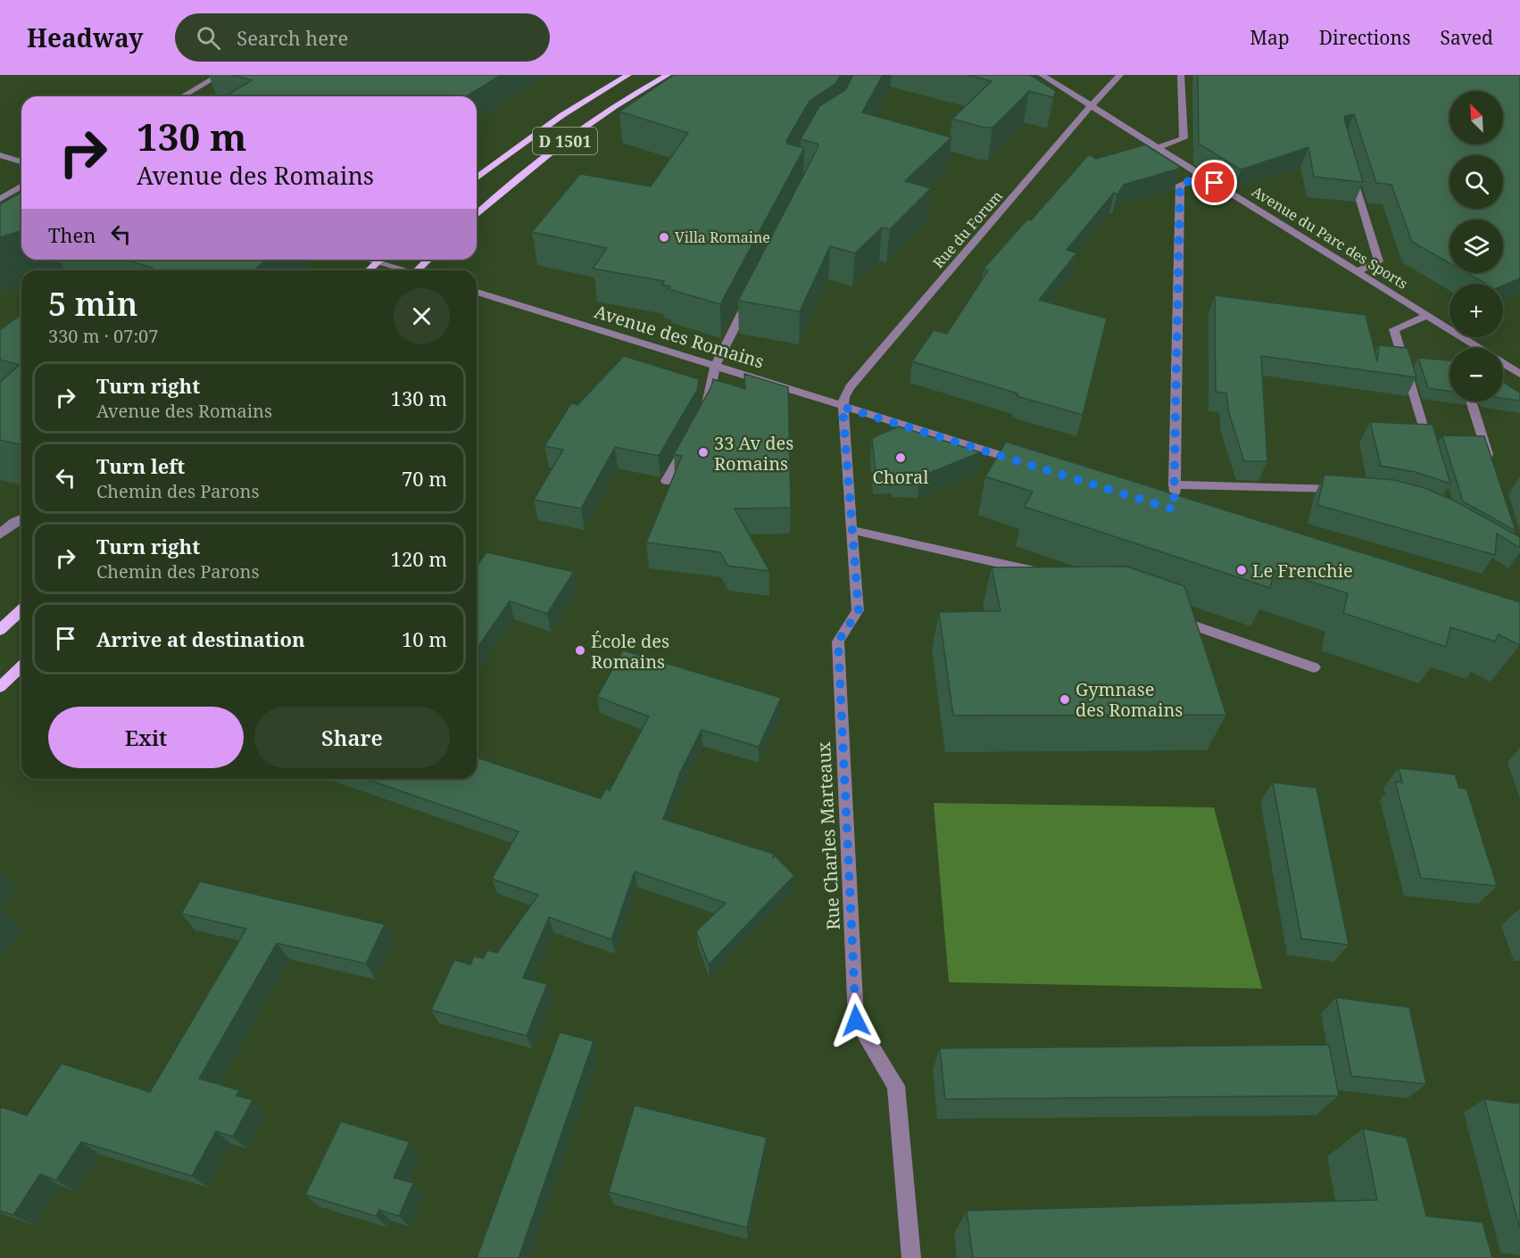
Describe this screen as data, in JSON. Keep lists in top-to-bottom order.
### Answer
{
  "streets": {
    "main road": ["D 1501"],
    "street": [
      "Rue du Forum",
      "Avenue du Parc des Sports",
      "Avenue des Romains",
      "Rue Charles Marteaux"
    ]
  },
  "crossings": [
    ["Rue du Forum", "Avenue du Parc des Sports"],
    ["Rue du Forum", "Avenue des Romains"],
    ["Rue du Forum", "Rue Charles Marteaux"],
    ["Avenue des Romains", "Rue Charles Marteaux"]
  ],
  "places": [
    "Villa Romaine",
    "33 Av des Romains",
    "Choral",
    "Le Frenchie",
    "École des Romains",
    "Gymnase des Romains"
  ],
  "north": "top left",
  "page": {
    "header": "Headway",
    "search": "Search here",
    "nav": ["Map", "Directions", "Saved"],
    "map_buttons": ["+", "−"],
    "turn": ["130 m", "Avenue des Romains"],
    "then": "Then",
    "heading": ["5 min", "330 m · 07:07"],
    "list": [
      {
        "name": "Turn right",
        "note": "Avenue des Romains",
        "value": "130 m"
      },
      {
        "name": "Turn left",
        "note": "Chemin des Parons",
        "value": "70 m"
      },
      {
        "name": "Turn right",
        "note": "Chemin des Parons",
        "value": "120 m"
      },
      {
        "name": "Arrive at destination",
        "value": "10 m"
      }
    ],
    "buttons": ["Exit", "Share"]
  }
}
